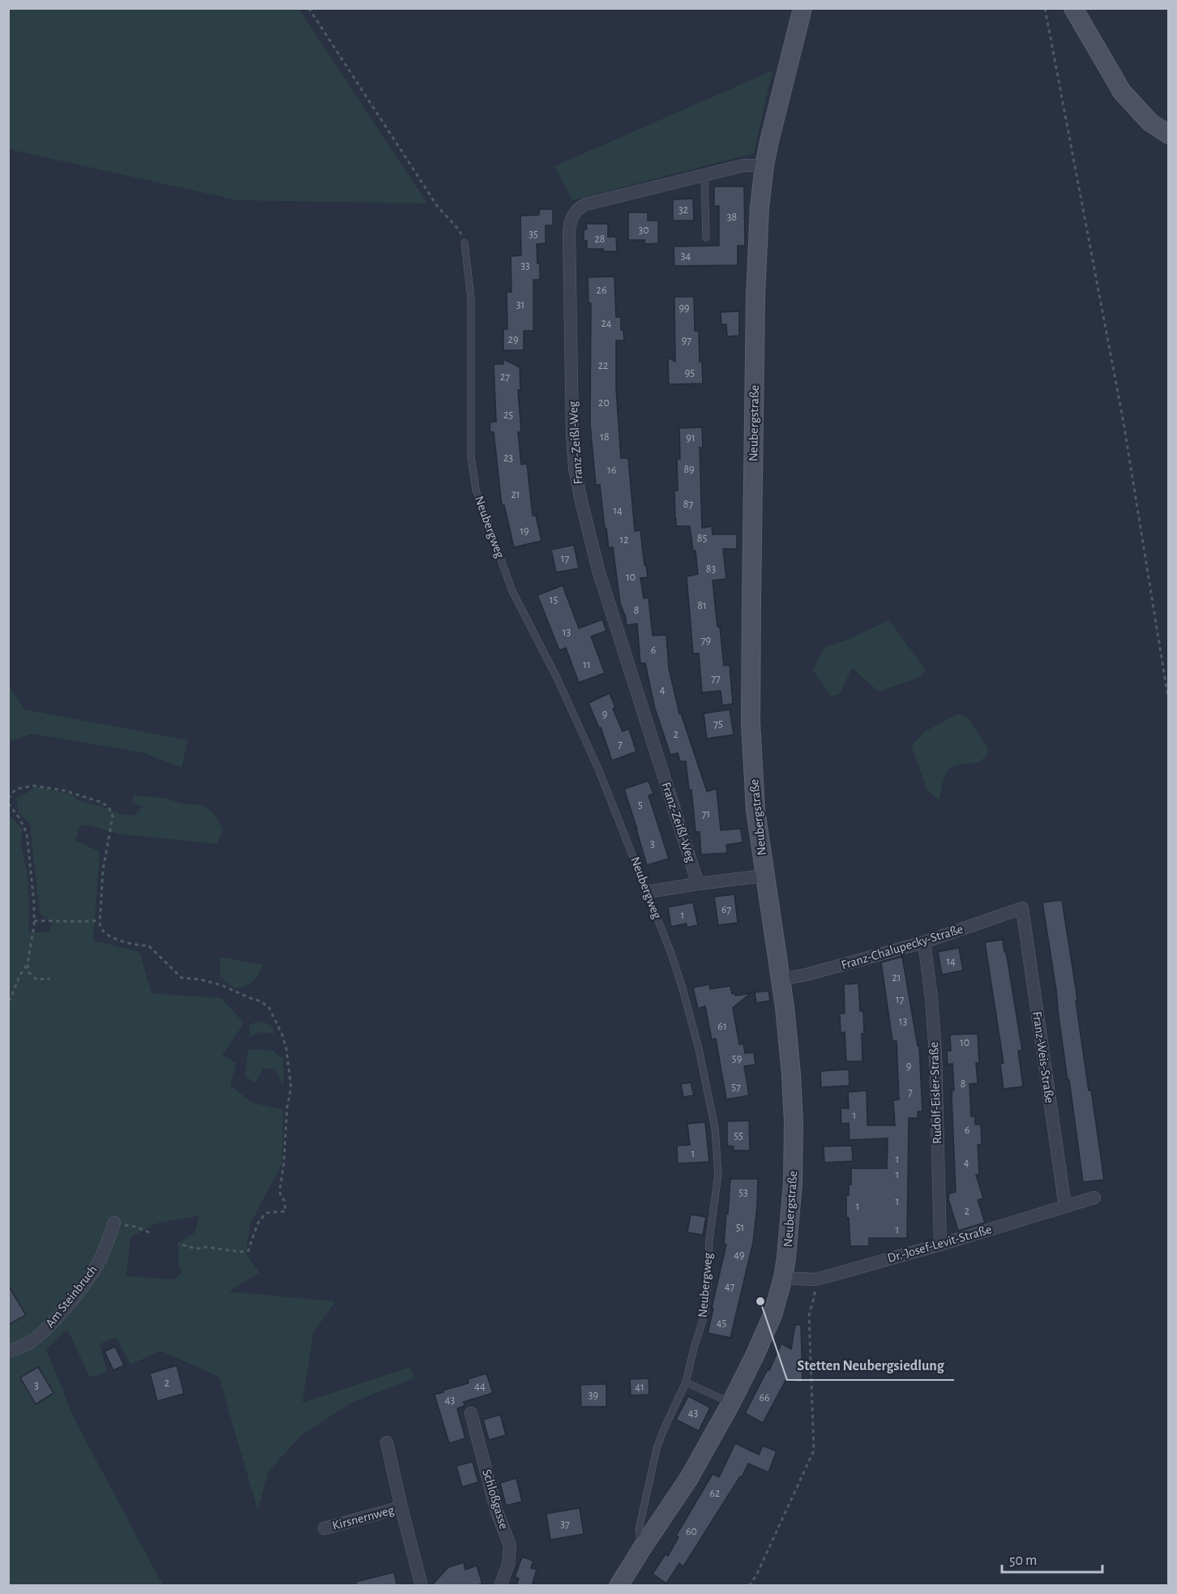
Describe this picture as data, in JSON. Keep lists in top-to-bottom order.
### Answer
{
  "streets": {
    "street": [
      "Neubergstraße",
      "Franz-Zeißl-Weg",
      "Franz-Chalupecky-Straße",
      "Franz-Weis-Straße",
      "Rudolf-Eisler-Straße",
      "Dr.-Josef-Levit-Straße",
      "Am Steinbruch",
      "Schloßgasse",
      "Kirsnernweg"
    ],
    "lane": ["Neubergweg"]
  },
  "crossings": [
    ["Neubergstraße", "Franz-Zeißl-Weg"],
    ["Neubergstraße", "Neubergweg"],
    ["Neubergstraße", "Franz-Chalupecky-Straße"],
    ["Neubergstraße", "Dr.-Josef-Levit-Straße"],
    ["Franz-Chalupecky-Straße", "Franz-Weis-Straße"],
    ["Franz-Chalupecky-Straße", "Rudolf-Eisler-Straße"],
    ["Franz-Weis-Straße", "Dr.-Josef-Levit-Straße"],
    ["Rudolf-Eisler-Straße", "Dr.-Josef-Levit-Straße"]
  ],
  "places": ["Stetten Neubergsiedlung"],
  "house_numbers": [
    "32",
    "38",
    "30",
    "35",
    "28",
    "34",
    "33",
    "26",
    "31",
    "99",
    "24",
    "29",
    "97",
    "22",
    "95",
    "27",
    "20",
    "25",
    "18",
    "91",
    "23",
    "89",
    "16",
    "21",
    "87",
    "14",
    "19",
    "85",
    "12",
    "17",
    "83",
    "10",
    "15",
    "81",
    "8",
    "13",
    "79",
    "6",
    "11",
    "77",
    "4",
    "9",
    "75",
    "2",
    "7",
    "5",
    "71",
    "3",
    "67",
    "1",
    "14",
    "21",
    "17",
    "13",
    "61",
    "10",
    "59",
    "9",
    "8",
    "57",
    "7",
    "1",
    "6",
    "55",
    "1",
    "1",
    "4",
    "1",
    "53",
    "1",
    "1",
    "2",
    "51",
    "1",
    "49",
    "47",
    "45",
    "2",
    "3",
    "44",
    "41",
    "39",
    "66",
    "43",
    "43",
    "62",
    "37",
    "60"
  ],
  "scale_bar": "50 m"
}
